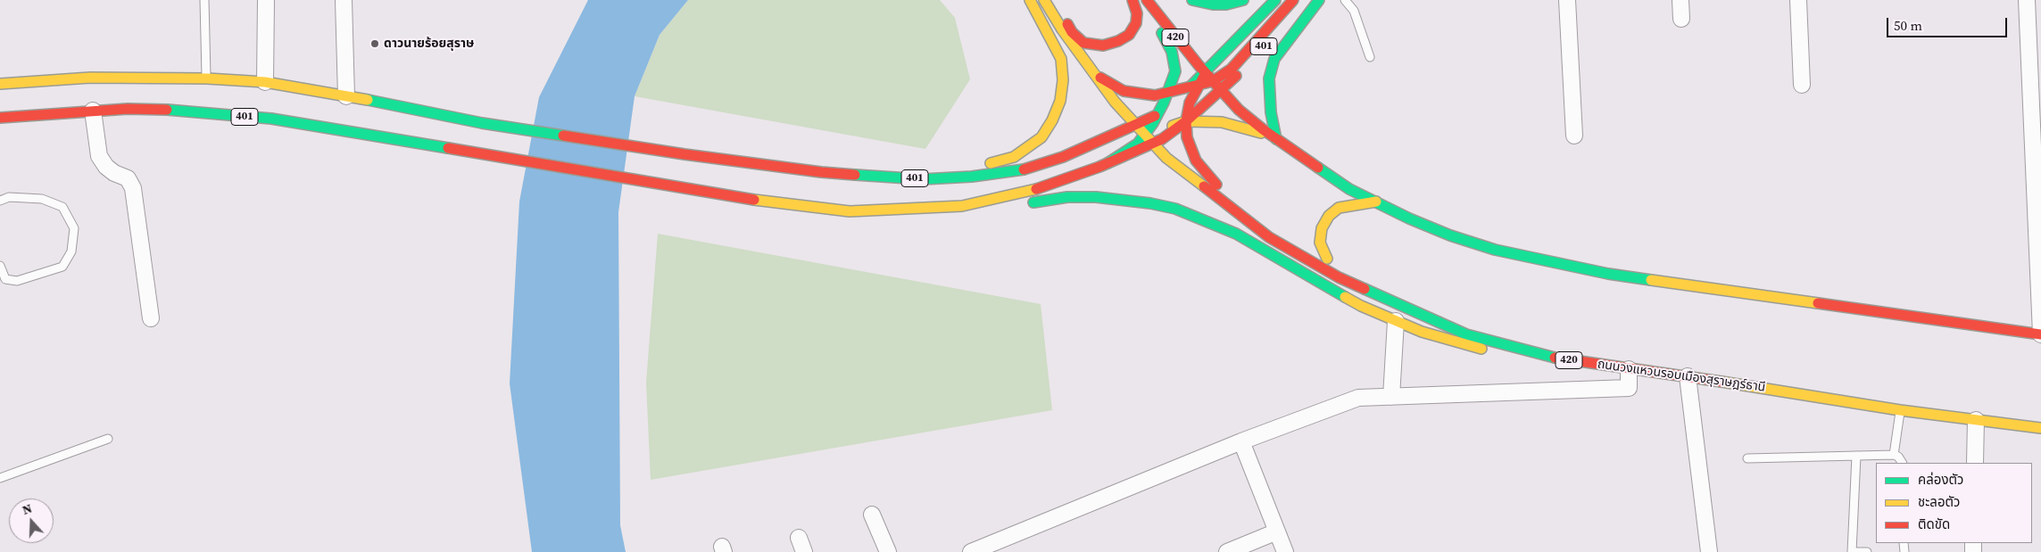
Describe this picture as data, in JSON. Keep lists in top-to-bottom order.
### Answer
{
  "streets": {
    "main road": ["420", "401", "ถนนวงแหวนรอบเมืองสุราษฎร์ธานี"]
  },
  "crossings": [
    ["420", "401"],
    ["420", "ถนนวงแหวนรอบเมืองสุราษฎร์ธานี"],
    ["401", "ถนนวงแหวนรอบเมืองสุราษฎร์ธานี"]
  ],
  "places": ["ดาวนายร้อยสุราษ"],
  "legend": ["คล่องตัว", "ชะลอตัว", "ติดขัด"],
  "scale_bar": "50 m",
  "north": "top"
}
